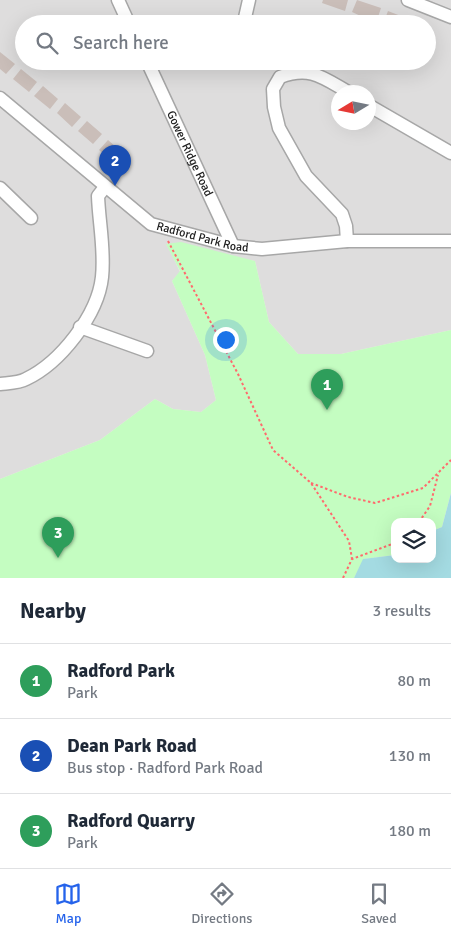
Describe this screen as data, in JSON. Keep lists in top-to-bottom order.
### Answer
{
  "streets": {
    "street": ["Gower Ridge Road", "Radford Park Road"]
  },
  "crossings": [
    ["Gower Ridge Road", "Radford Park Road"]
  ],
  "north": "left",
  "page": {
    "search": "Search here",
    "pins": ["2", "1", "3"],
    "heading": ["Nearby", "3 results"],
    "list": [
      {
        "mark": "1",
        "name": "Radford Park",
        "note": "Park",
        "value": "80 m"
      },
      {
        "mark": "2",
        "name": "Dean Park Road",
        "note": "Bus stop · Radford Park Road",
        "value": "130 m"
      },
      {
        "mark": "3",
        "name": "Radford Quarry",
        "note": "Park",
        "value": "180 m"
      }
    ],
    "nav": ["Map", "Directions", "Saved"]
  }
}
